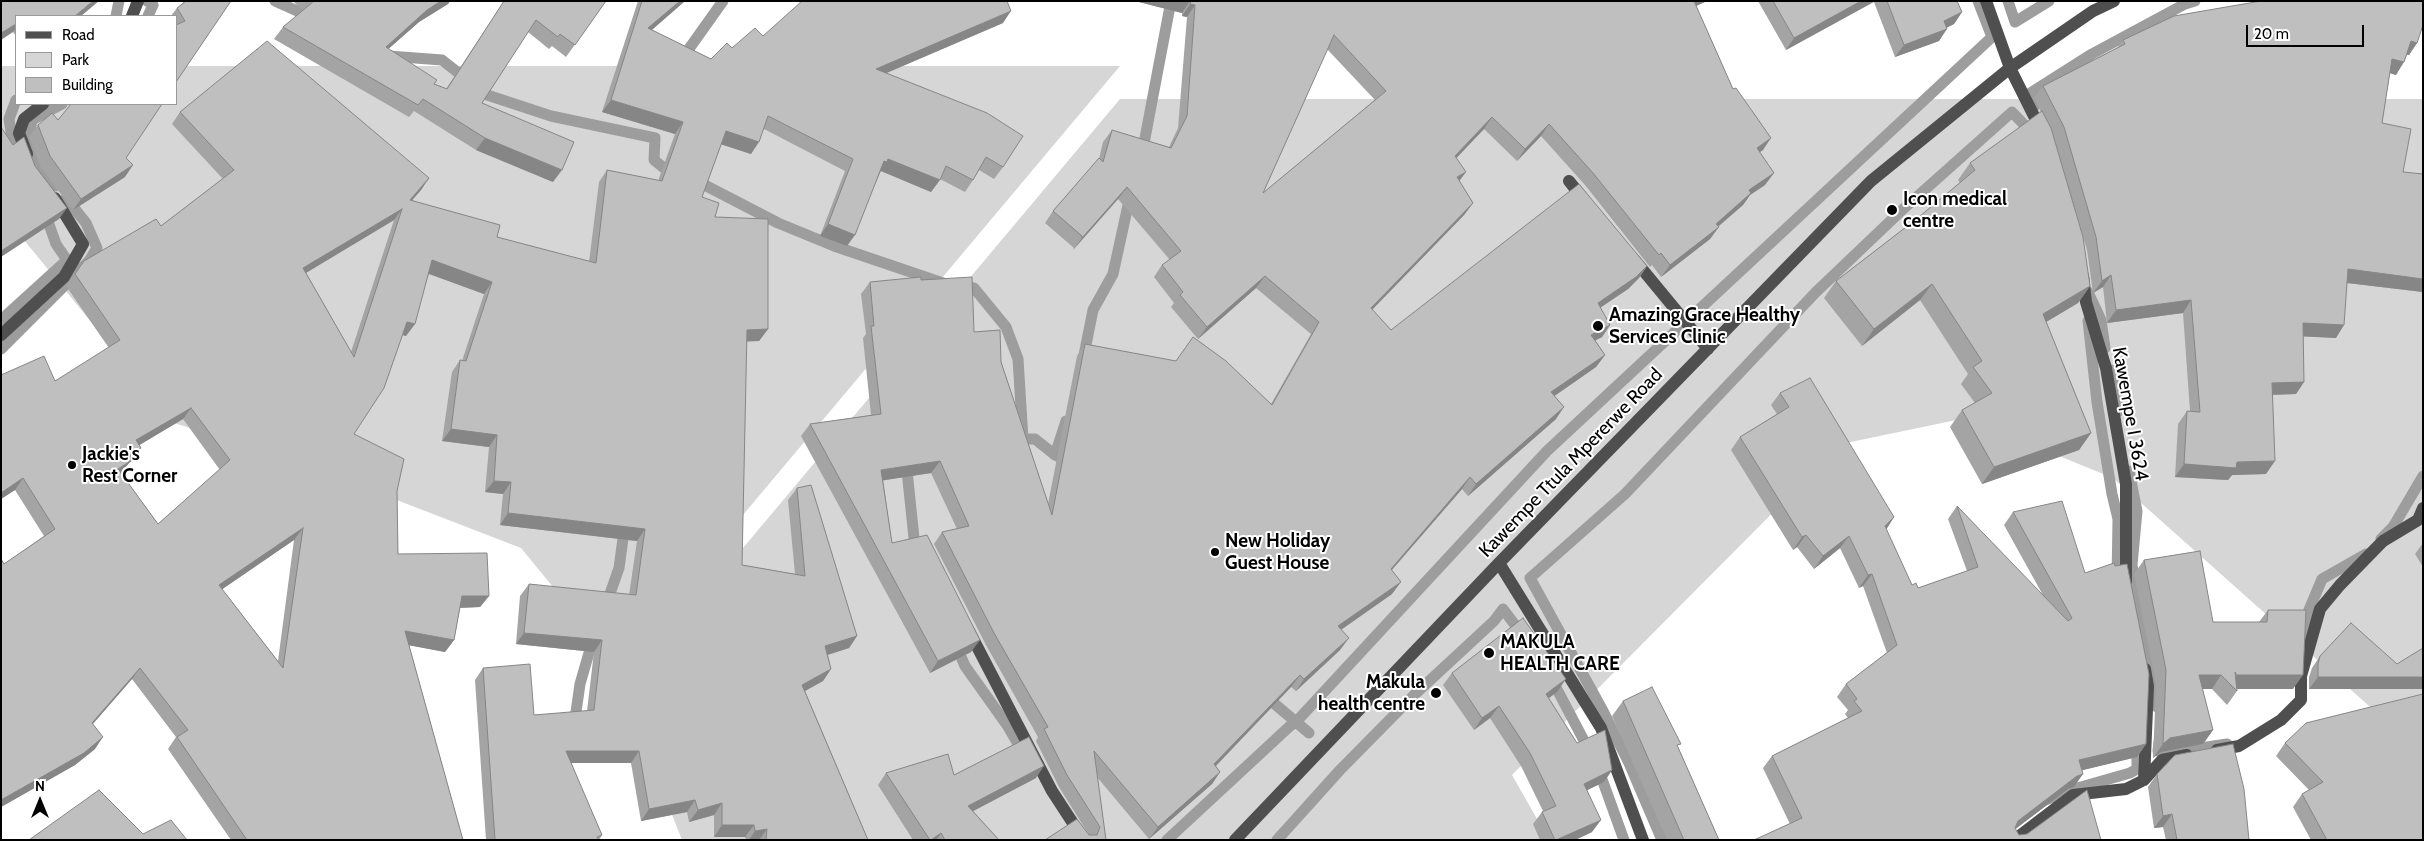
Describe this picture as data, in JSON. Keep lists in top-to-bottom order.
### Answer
{
  "streets": {
    "street": ["Kawempe I 3624", "Kawempe Ttula Mpererwe Road"]
  },
  "places": [
    "Icon medical centre",
    "Amazing Grace Healthy Services Clinic",
    "Jackie's Rest Corner",
    "New Holiday Guest House",
    "MAKULA HEALTH CARE",
    "Makula health centre"
  ],
  "legend": ["Road", "Park", "Building"],
  "scale_bar": "20 m",
  "north": "top"
}
